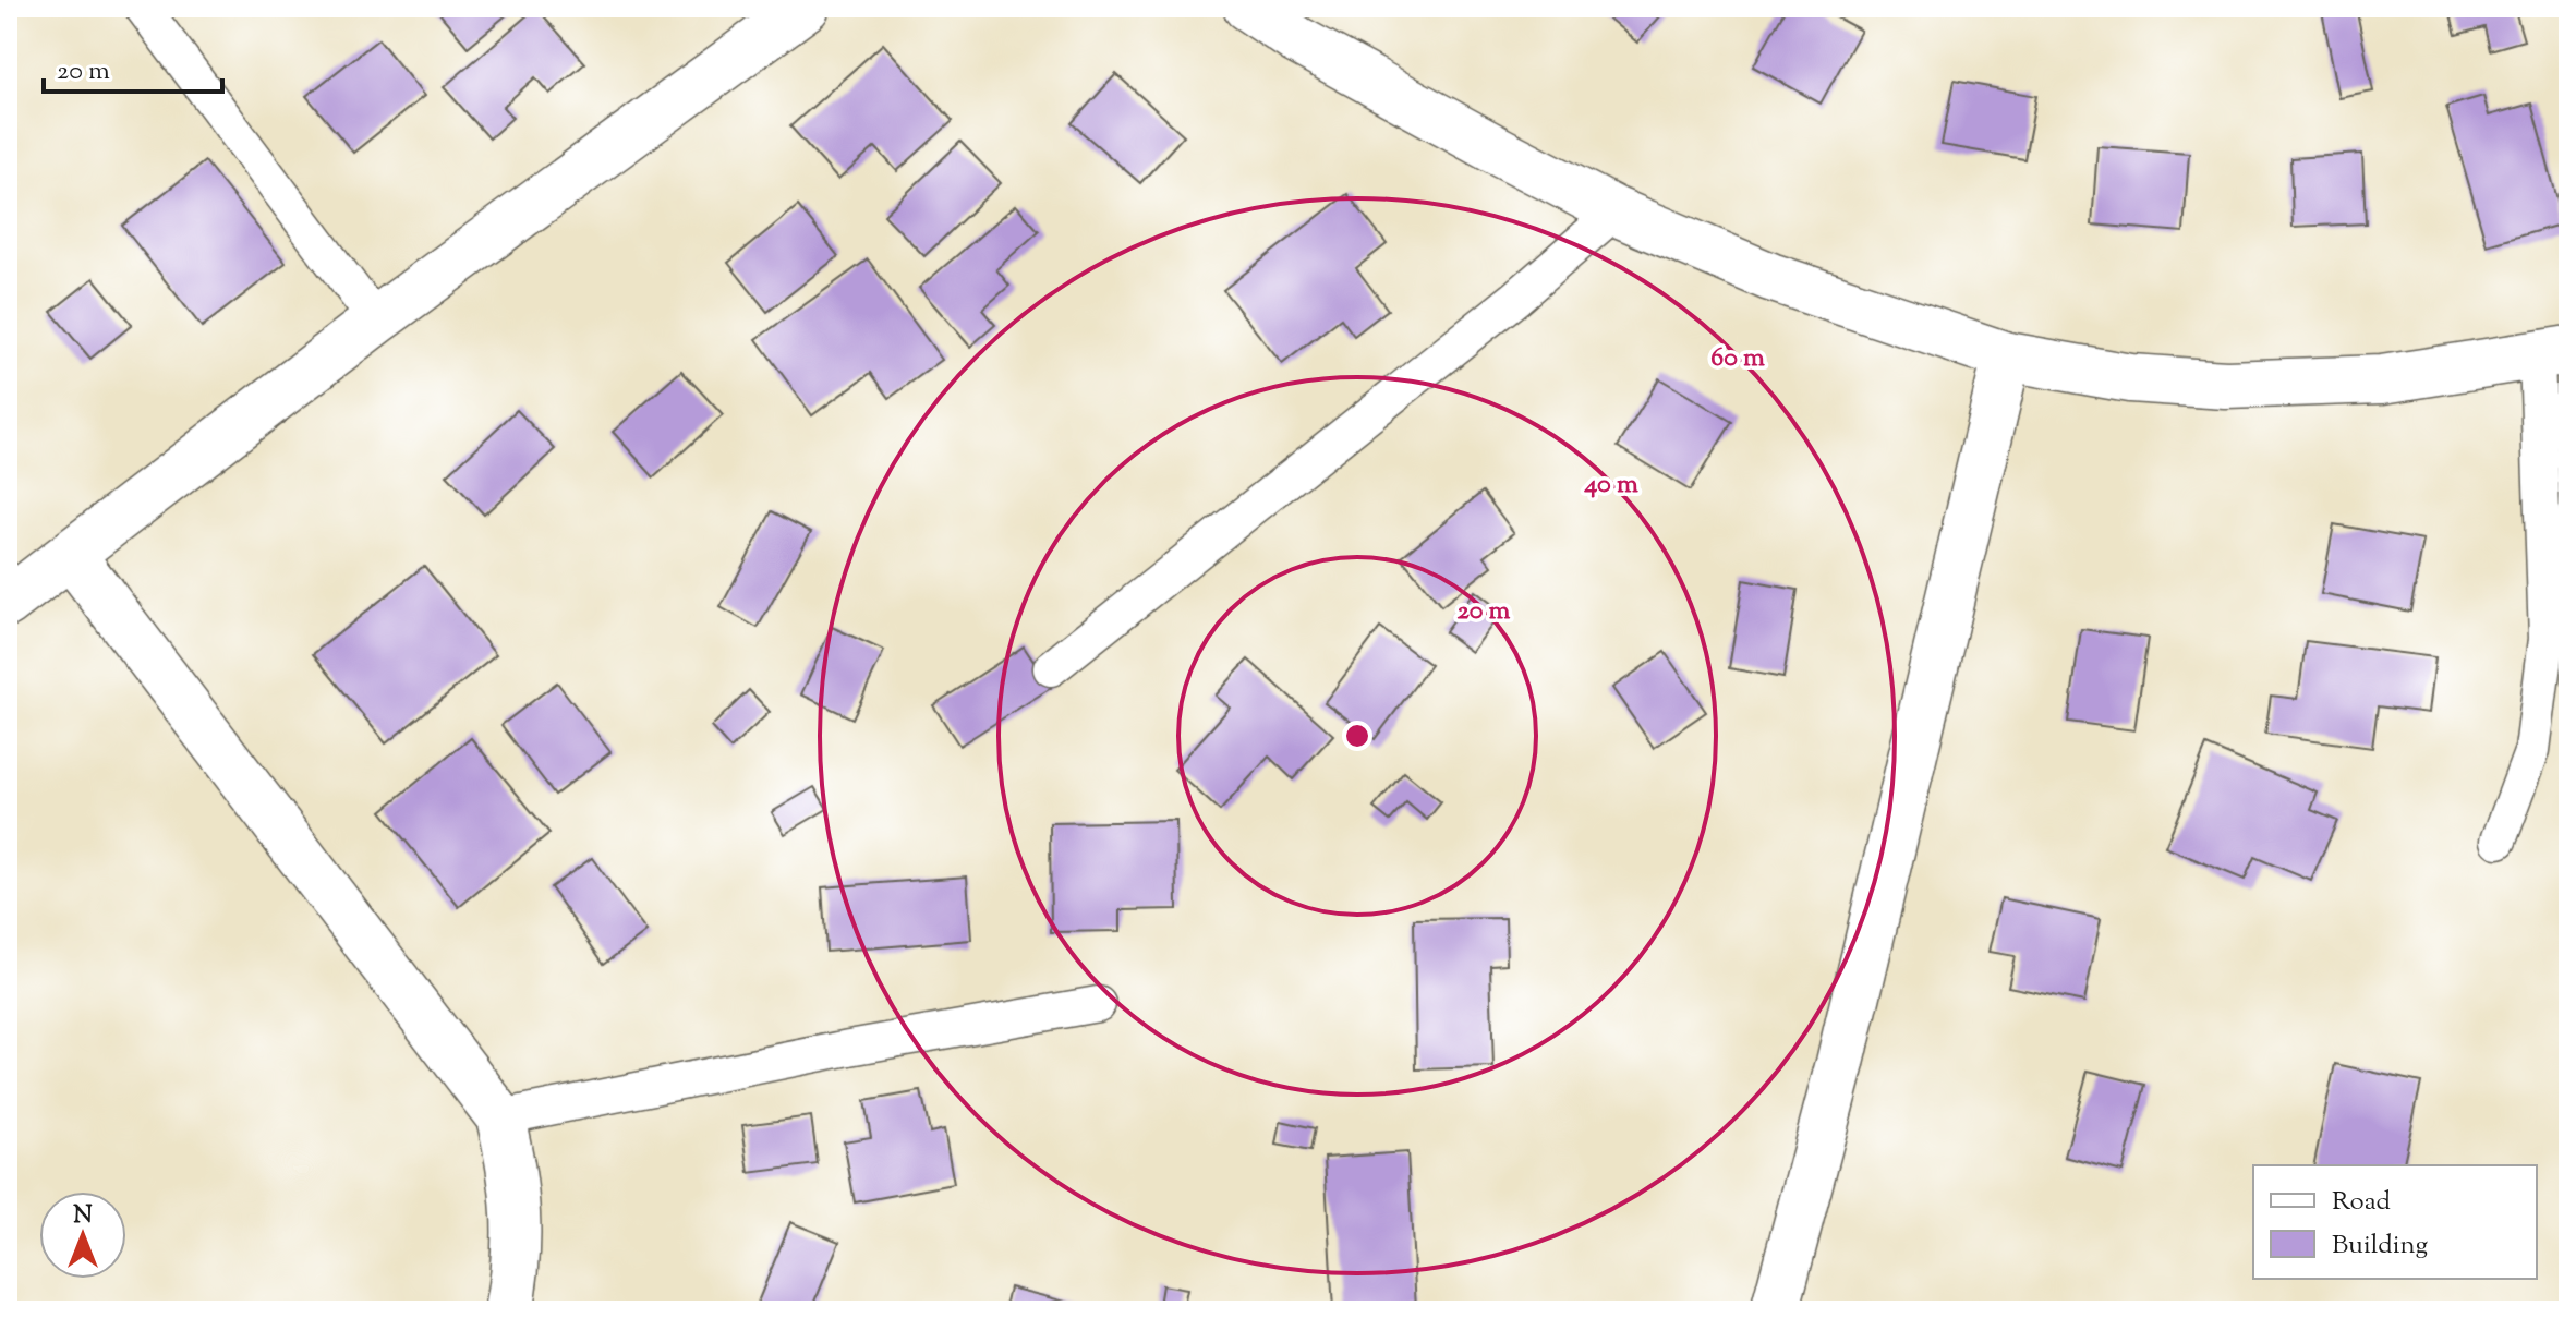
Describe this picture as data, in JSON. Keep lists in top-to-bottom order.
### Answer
{
  "legend": ["Road", "Building"],
  "scale_bar": "20 m",
  "north": "top",
  "rings": ["60 m", "40 m", "20 m"]
}
